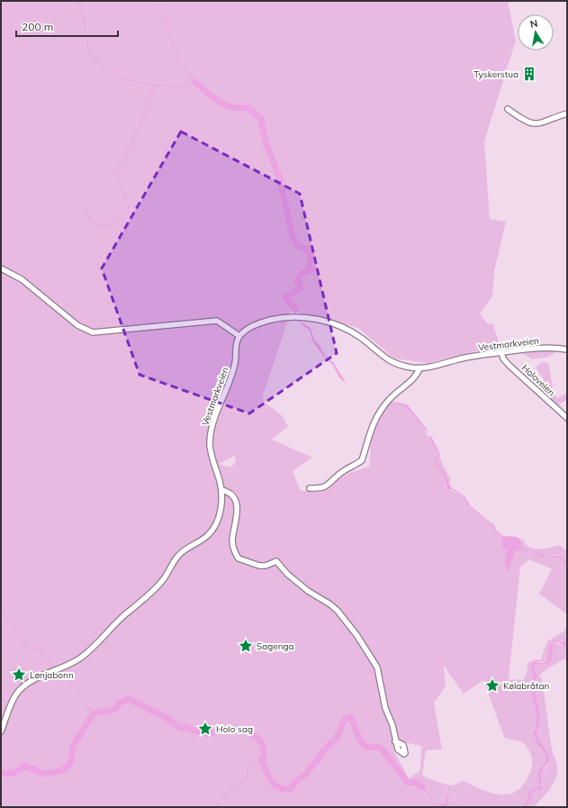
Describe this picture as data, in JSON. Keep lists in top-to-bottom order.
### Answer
{
  "streets": {
    "street": ["Vestmarkveien", "Holoveien"]
  },
  "crossings": [
    ["Vestmarkveien", "Holoveien"]
  ],
  "places": {
    "building": ["Tyskerstua"],
    "place": [
      "Sagenga",
      "Lønjabonn",
      "Kølabråtan",
      "Holo sag"
    ]
  },
  "scale_bar": "200 m",
  "north": "top"
}
